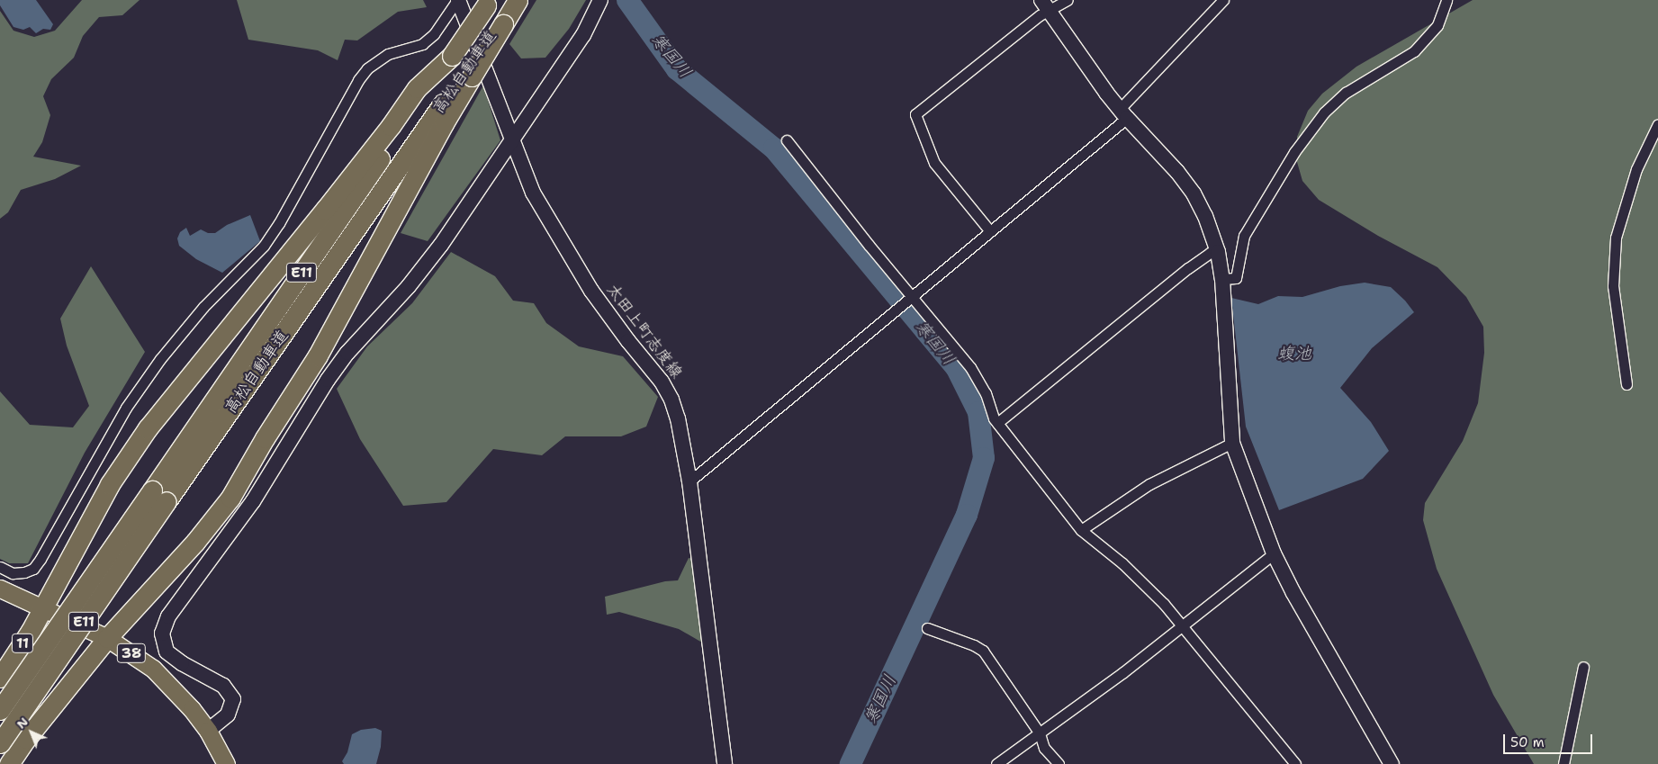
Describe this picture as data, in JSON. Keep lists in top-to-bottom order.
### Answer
{
  "streets": {
    "highway": ["高松自動車道", "E11", "11"],
    "main road": ["38"],
    "street": ["太田上町志度線"]
  },
  "crossings": [
    ["11", "38"]
  ],
  "water": ["寒国川", "蝮池"],
  "scale_bar": "50 m",
  "north": "top left"
}
